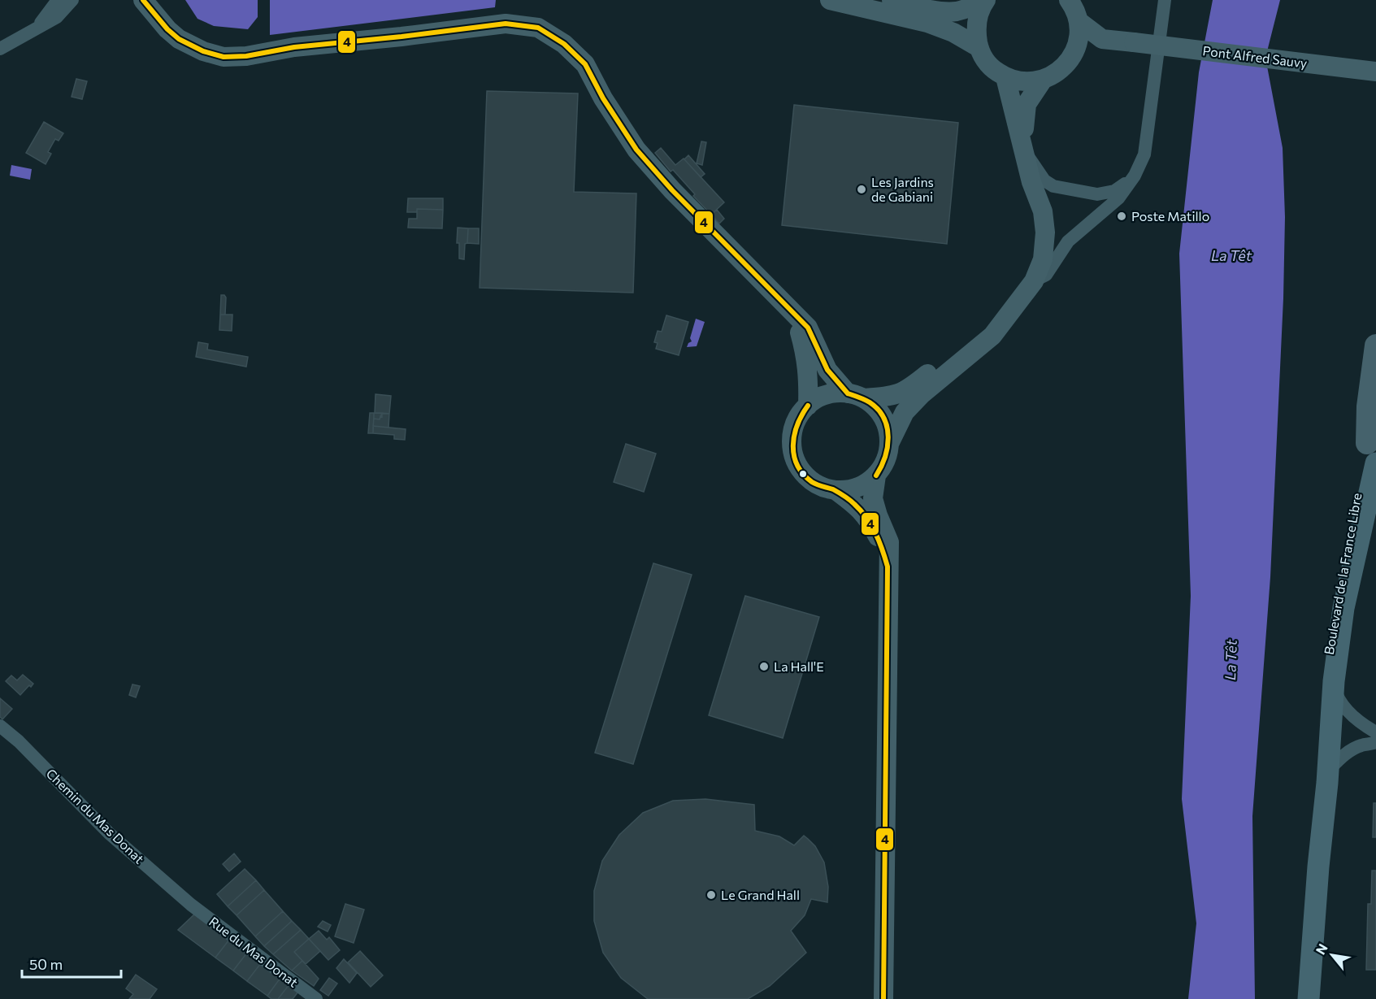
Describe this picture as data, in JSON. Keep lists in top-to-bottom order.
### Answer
{
  "streets": {
    "main road": ["Pont Alfred Sauvy", "Boulevard de la France Libre"],
    "street": ["Chemin du Mas Donat", "Rue du Mas Donat"]
  },
  "crossings": [
    ["Chemin du Mas Donat", "Rue du Mas Donat"]
  ],
  "water": ["La Têt"],
  "places": [
    "Les Jardins de Gabiani",
    "Poste Matillo",
    "La Hall'E",
    "Le Grand Hall"
  ],
  "lines": ["transit line 4"],
  "scale_bar": "50 m",
  "north": "top left"
}
